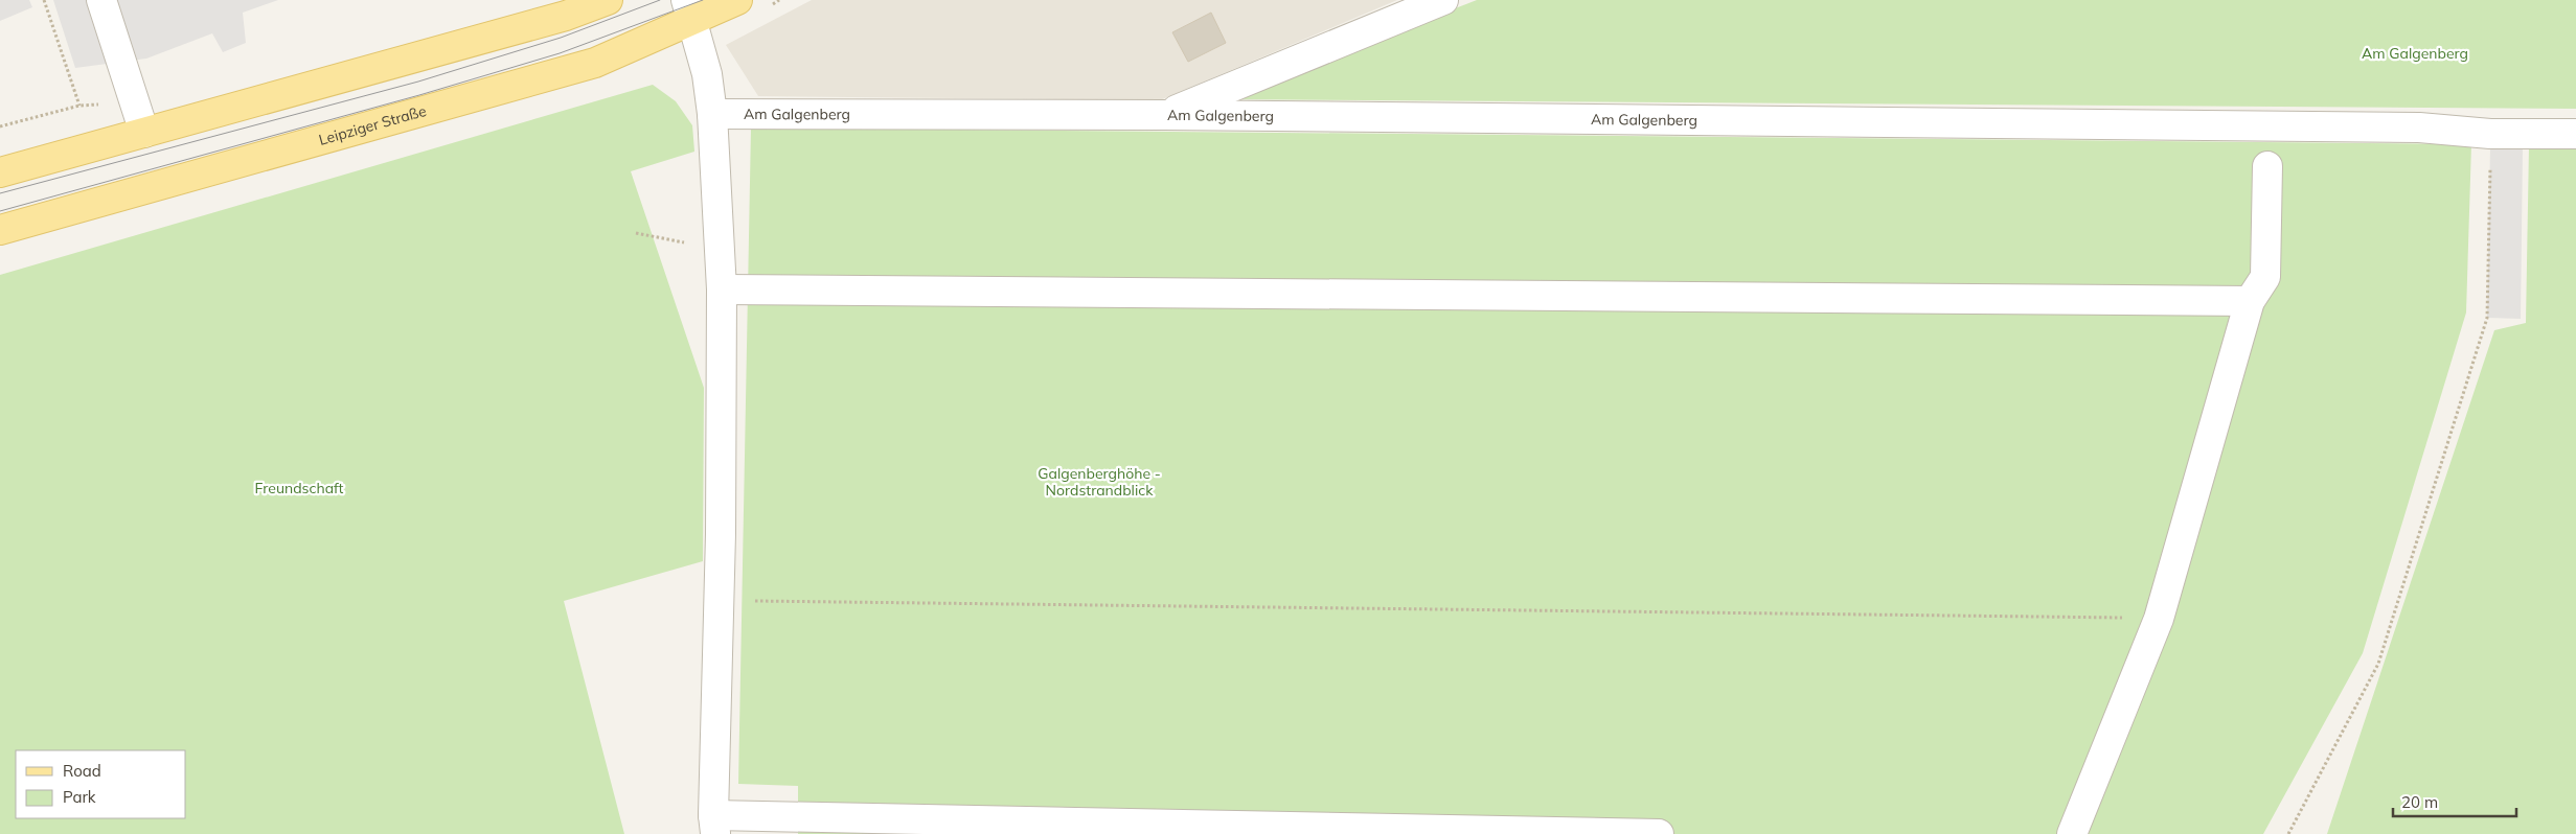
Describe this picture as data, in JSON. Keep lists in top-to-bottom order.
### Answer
{
  "streets": {
    "main road": ["Leipziger Straße"],
    "street": ["Am Galgenberg"]
  },
  "parks": ["Am Galgenberg", "Galgenberghöhe - Nordstrandblick", "Freundschaft"],
  "legend": ["Road", "Park"],
  "scale_bar": "20 m"
}
